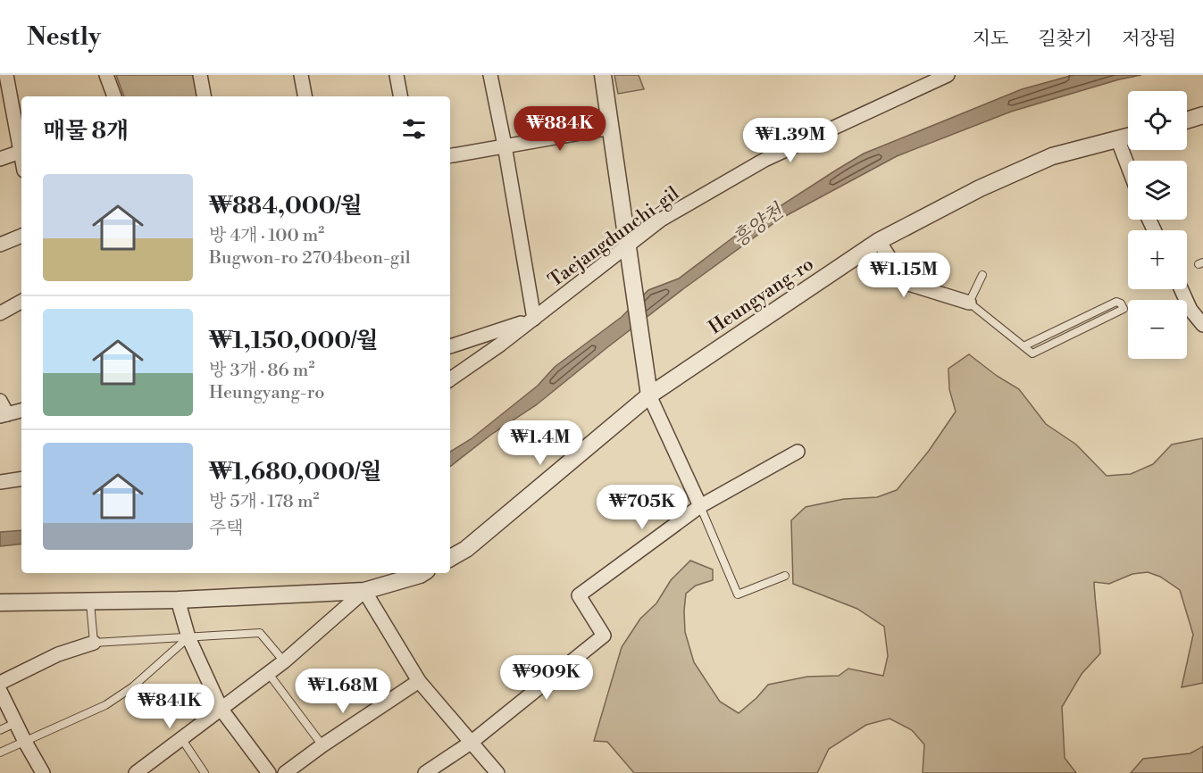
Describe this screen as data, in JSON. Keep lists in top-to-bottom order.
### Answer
{
  "streets": {
    "street": ["Taejangdunchi-gil", "Heungyang-ro"]
  },
  "water": ["흥양천"],
  "page": {
    "header": "Nestly",
    "nav": ["지도", "길찾기", "저장됨"],
    "map_buttons": ["+", "−"],
    "heading": "매물 8개",
    "price": [
      "₩884K",
      "₩1.39M",
      "₩1.15M",
      "₩1.4M",
      "₩705K",
      "₩909K",
      "₩1.68M",
      "₩841K"
    ],
    "list": [
      {
        "name": "₩884,000/월",
        "note": "방 4개 · 100 m² · Bugwon-ro 2704beon-gil"
      },
      {
        "name": "₩1,150,000/월",
        "note": "방 3개 · 86 m² · Heungyang-ro"
      },
      {
        "name": "₩1,680,000/월",
        "note": "방 5개 · 178 m² · 주택"
      }
    ]
  }
}
